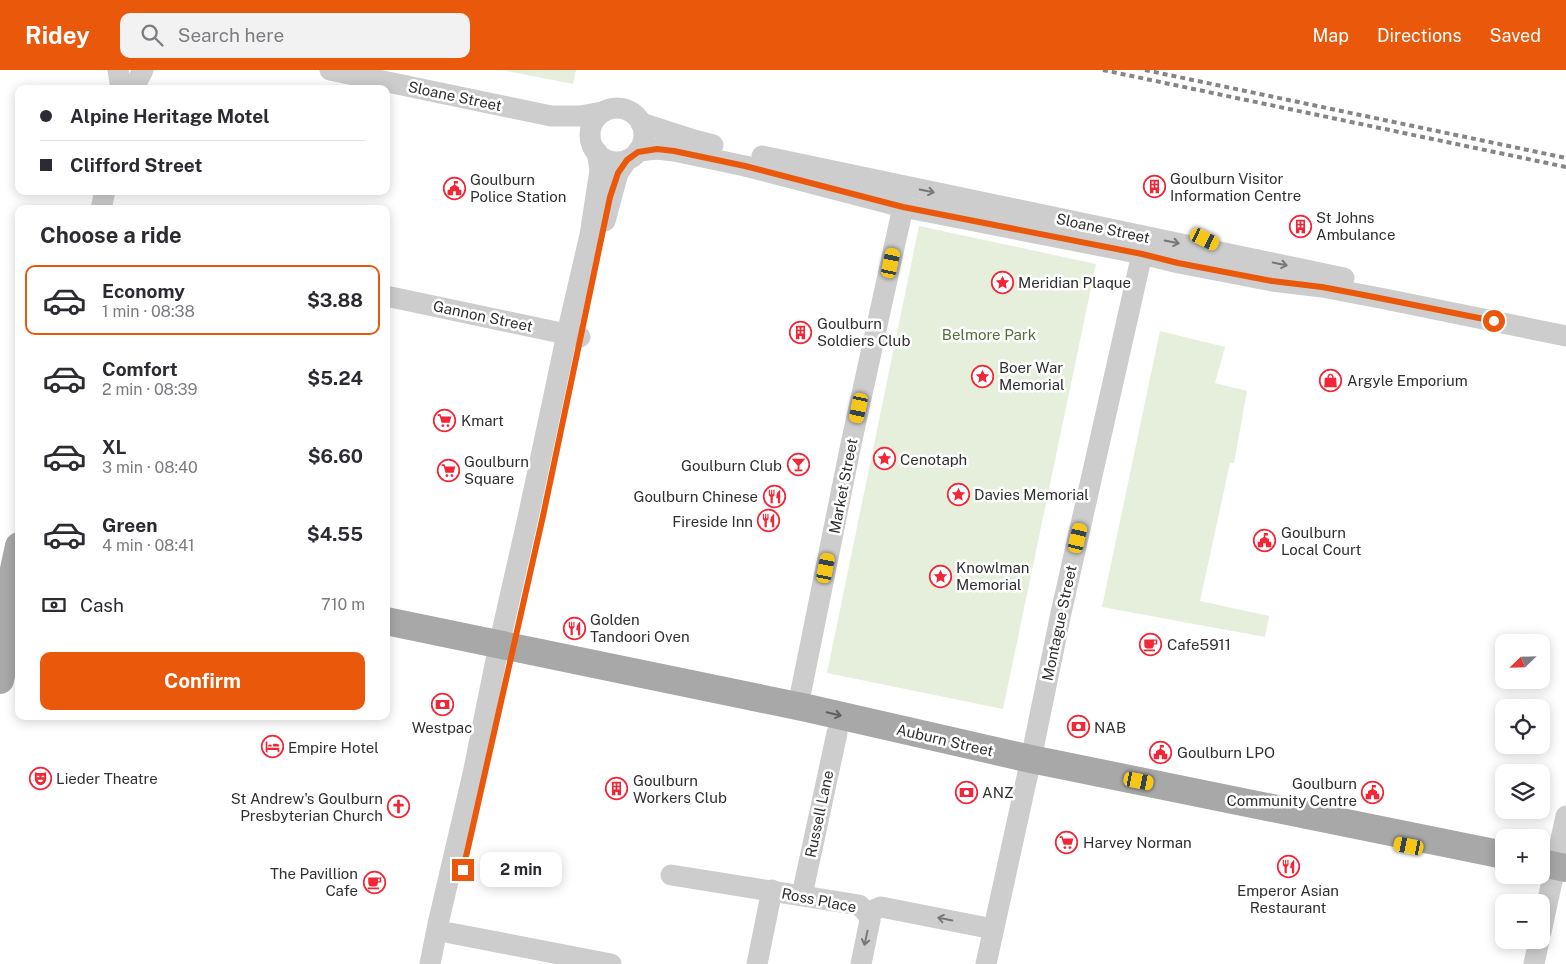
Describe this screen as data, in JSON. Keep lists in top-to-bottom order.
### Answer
{
  "streets": {
    "main road": ["Auburn Street"],
    "street": [
      "Sloane Street",
      "Gannon Street",
      "Market Street",
      "Montague Street",
      "Russell Lane",
      "Ross Place"
    ]
  },
  "crossings": [
    ["Sloane Street", "Market Street"],
    ["Sloane Street", "Montague Street"],
    ["Market Street", "Auburn Street"],
    ["Montague Street", "Auburn Street"],
    ["Montague Street", "Ross Place"],
    ["Auburn Street", "Russell Lane"],
    ["Russell Lane", "Ross Place"]
  ],
  "one_way": ["Ross Place"],
  "parks": ["Belmore Park"],
  "places": {
    "building": [
      "Goulburn Visitor Information Centre",
      "St Johns Ambulance",
      "Goulburn Soldiers Club",
      "Goulburn Workers Club"
    ],
    "public building": [
      "Goulburn Police Station",
      "Goulburn Local Court",
      "Goulburn LPO",
      "Goulburn Community Centre"
    ],
    "place": [
      "Meridian Plaque",
      "Boer War Memorial",
      "Cenotaph",
      "Davies Memorial",
      "Knowlman Memorial"
    ],
    "shop": ["Argyle Emporium"],
    "supermarket": ["Kmart", "Goulburn Square", "Harvey Norman"],
    "bar": ["Goulburn Club"],
    "restaurant": [
      "Goulburn Chinese",
      "Fireside Inn",
      "Golden Tandoori Oven",
      "Emperor Asian Restaurant"
    ],
    "cafe": ["Cafe5911", "The Pavillion Cafe"],
    "bank": ["Westpac", "NAB", "ANZ"],
    "hotel": ["Empire Hotel"],
    "theatre": ["Lieder Theatre"],
    "church": ["St Andrew's Goulburn Presbyterian Church"]
  },
  "north": "bottom left",
  "page": {
    "header": "Ridey",
    "search": "Search here",
    "nav": ["Map", "Directions", "Saved"],
    "banner": ["Alpine Heritage Motel", "Clifford Street"],
    "heading": "Choose a ride",
    "list": [
      {
        "name": "Economy",
        "note": "1 min · 08:38",
        "value": "$3.88"
      },
      {
        "name": "Comfort",
        "note": "2 min · 08:39",
        "value": "$5.24"
      },
      {
        "name": "XL",
        "note": "3 min · 08:40",
        "value": "$6.60"
      },
      {
        "name": "Green",
        "note": "4 min · 08:41",
        "value": "$4.55"
      }
    ],
    "pay": ["Cash", "710 m"],
    "map_buttons": ["+", "−"],
    "buttons": "Confirm",
    "bubble": "2 min"
  }
}
